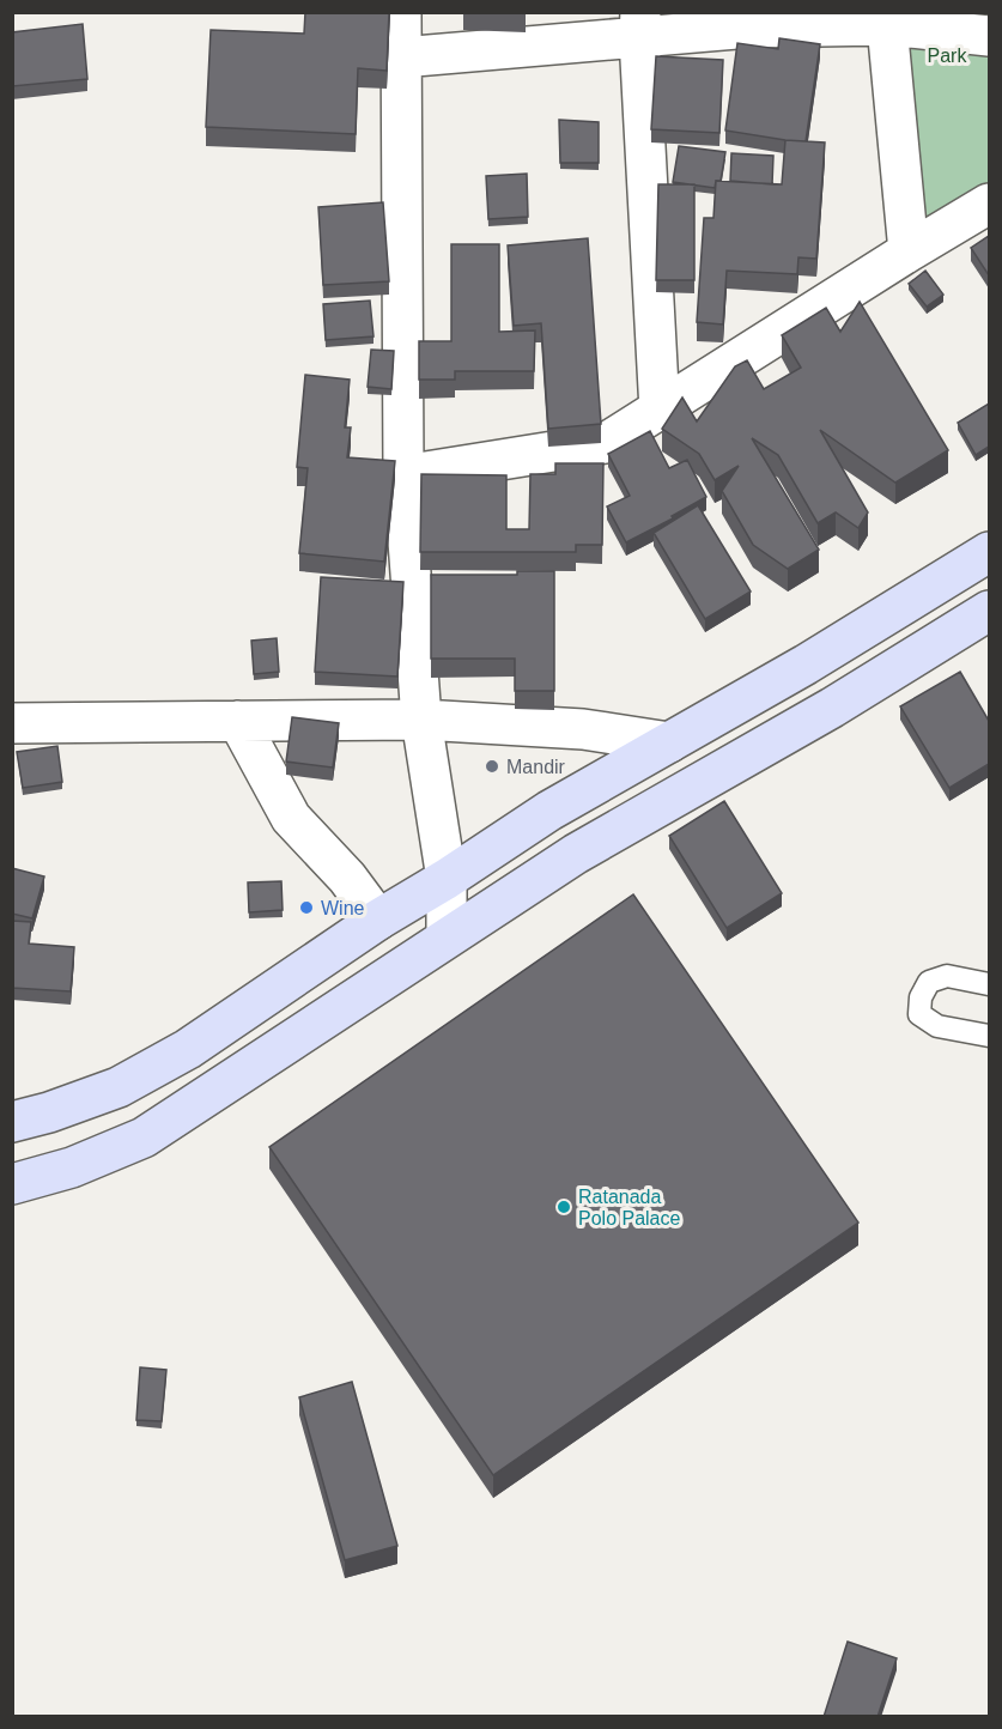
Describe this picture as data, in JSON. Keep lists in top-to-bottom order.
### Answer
{
  "parks": ["Park"],
  "places": ["Mandir", "Wine", "Ratanada Polo Palace"]
}
